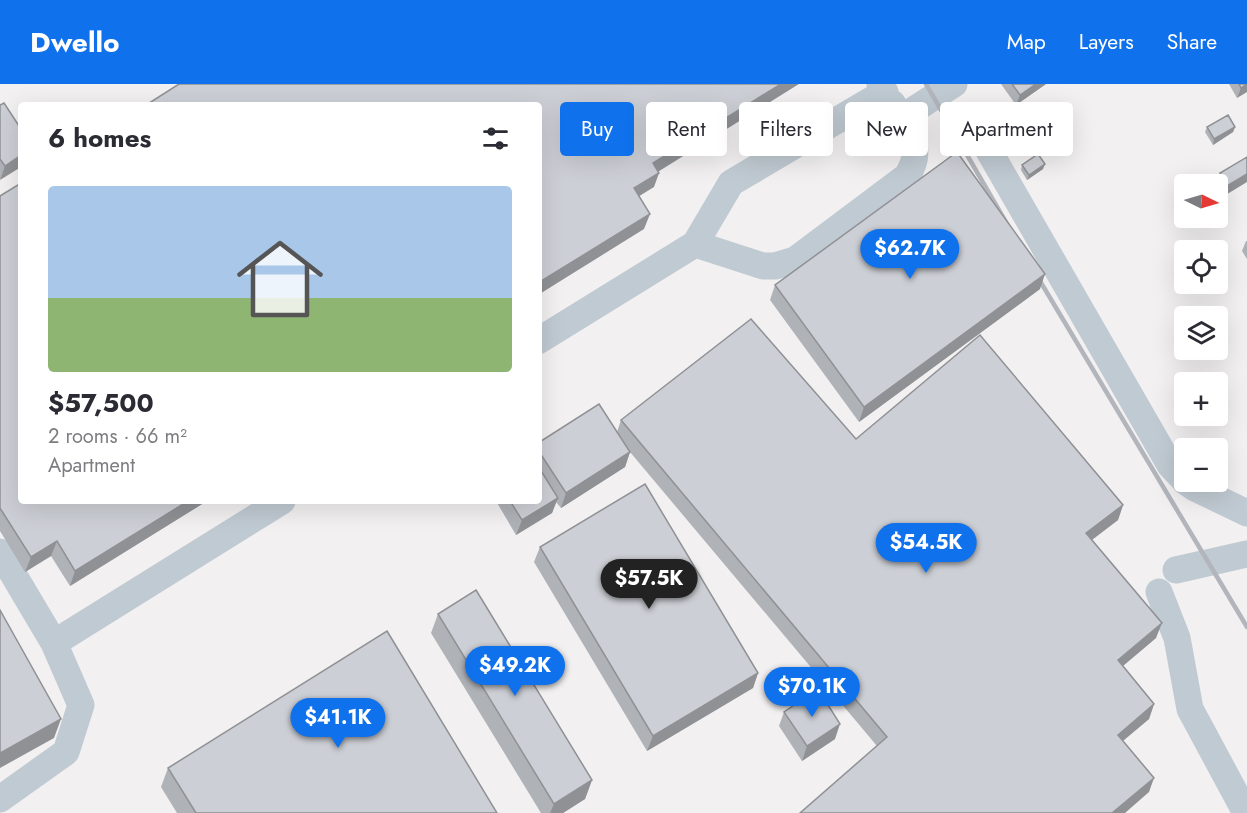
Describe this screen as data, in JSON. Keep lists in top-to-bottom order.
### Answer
{
  "north": "right",
  "page": {
    "header": "Dwello",
    "nav": ["Map", "Layers", "Share"],
    "chip": [
      "Buy",
      "Rent",
      "Filters",
      "New",
      "Apartment"
    ],
    "heading": "6 homes",
    "map_buttons": ["+", "−"],
    "list": [
      {
        "name": "$57,500",
        "note": "2 rooms · 66 m² · Apartment"
      }
    ],
    "price": [
      "$62.7K",
      "$54.5K",
      "$57.5K",
      "$49.2K",
      "$70.1K",
      "$41.1K"
    ]
  }
}
